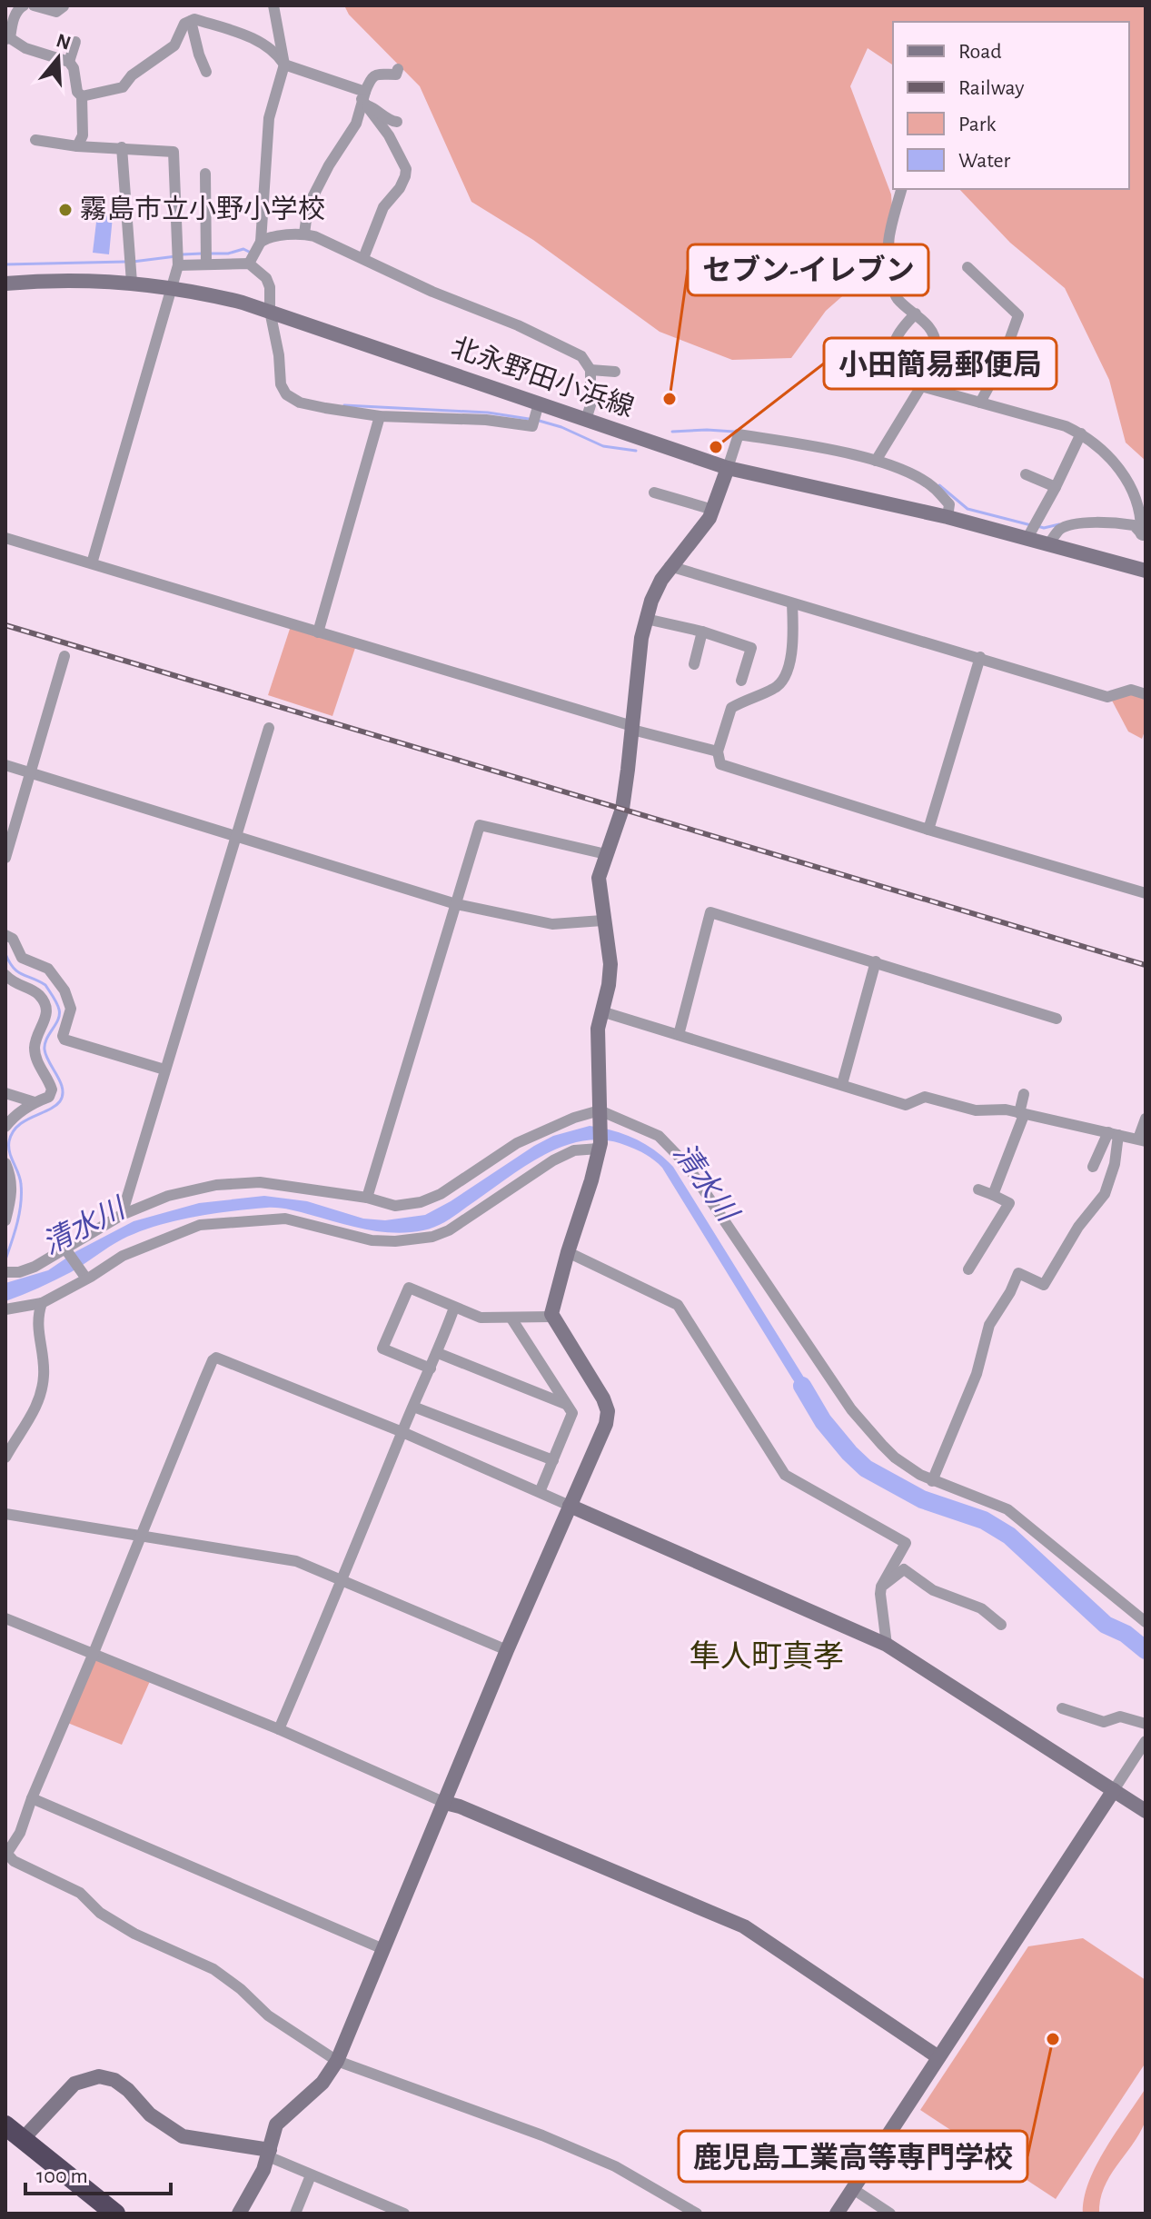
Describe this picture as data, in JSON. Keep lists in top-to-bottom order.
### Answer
{
  "streets": {
    "street": ["北永野田小浜線"]
  },
  "districts": ["隼人町真孝"],
  "water": ["清水川"],
  "places": [
    "霧島市立小野小学校",
    "セブン-イレブン",
    "小田簡易郵便局",
    "鹿児島工業高等専門学校"
  ],
  "legend": [
    "Road",
    "Railway",
    "Park",
    "Water"
  ],
  "scale_bar": "100 m",
  "north": "top"
}
